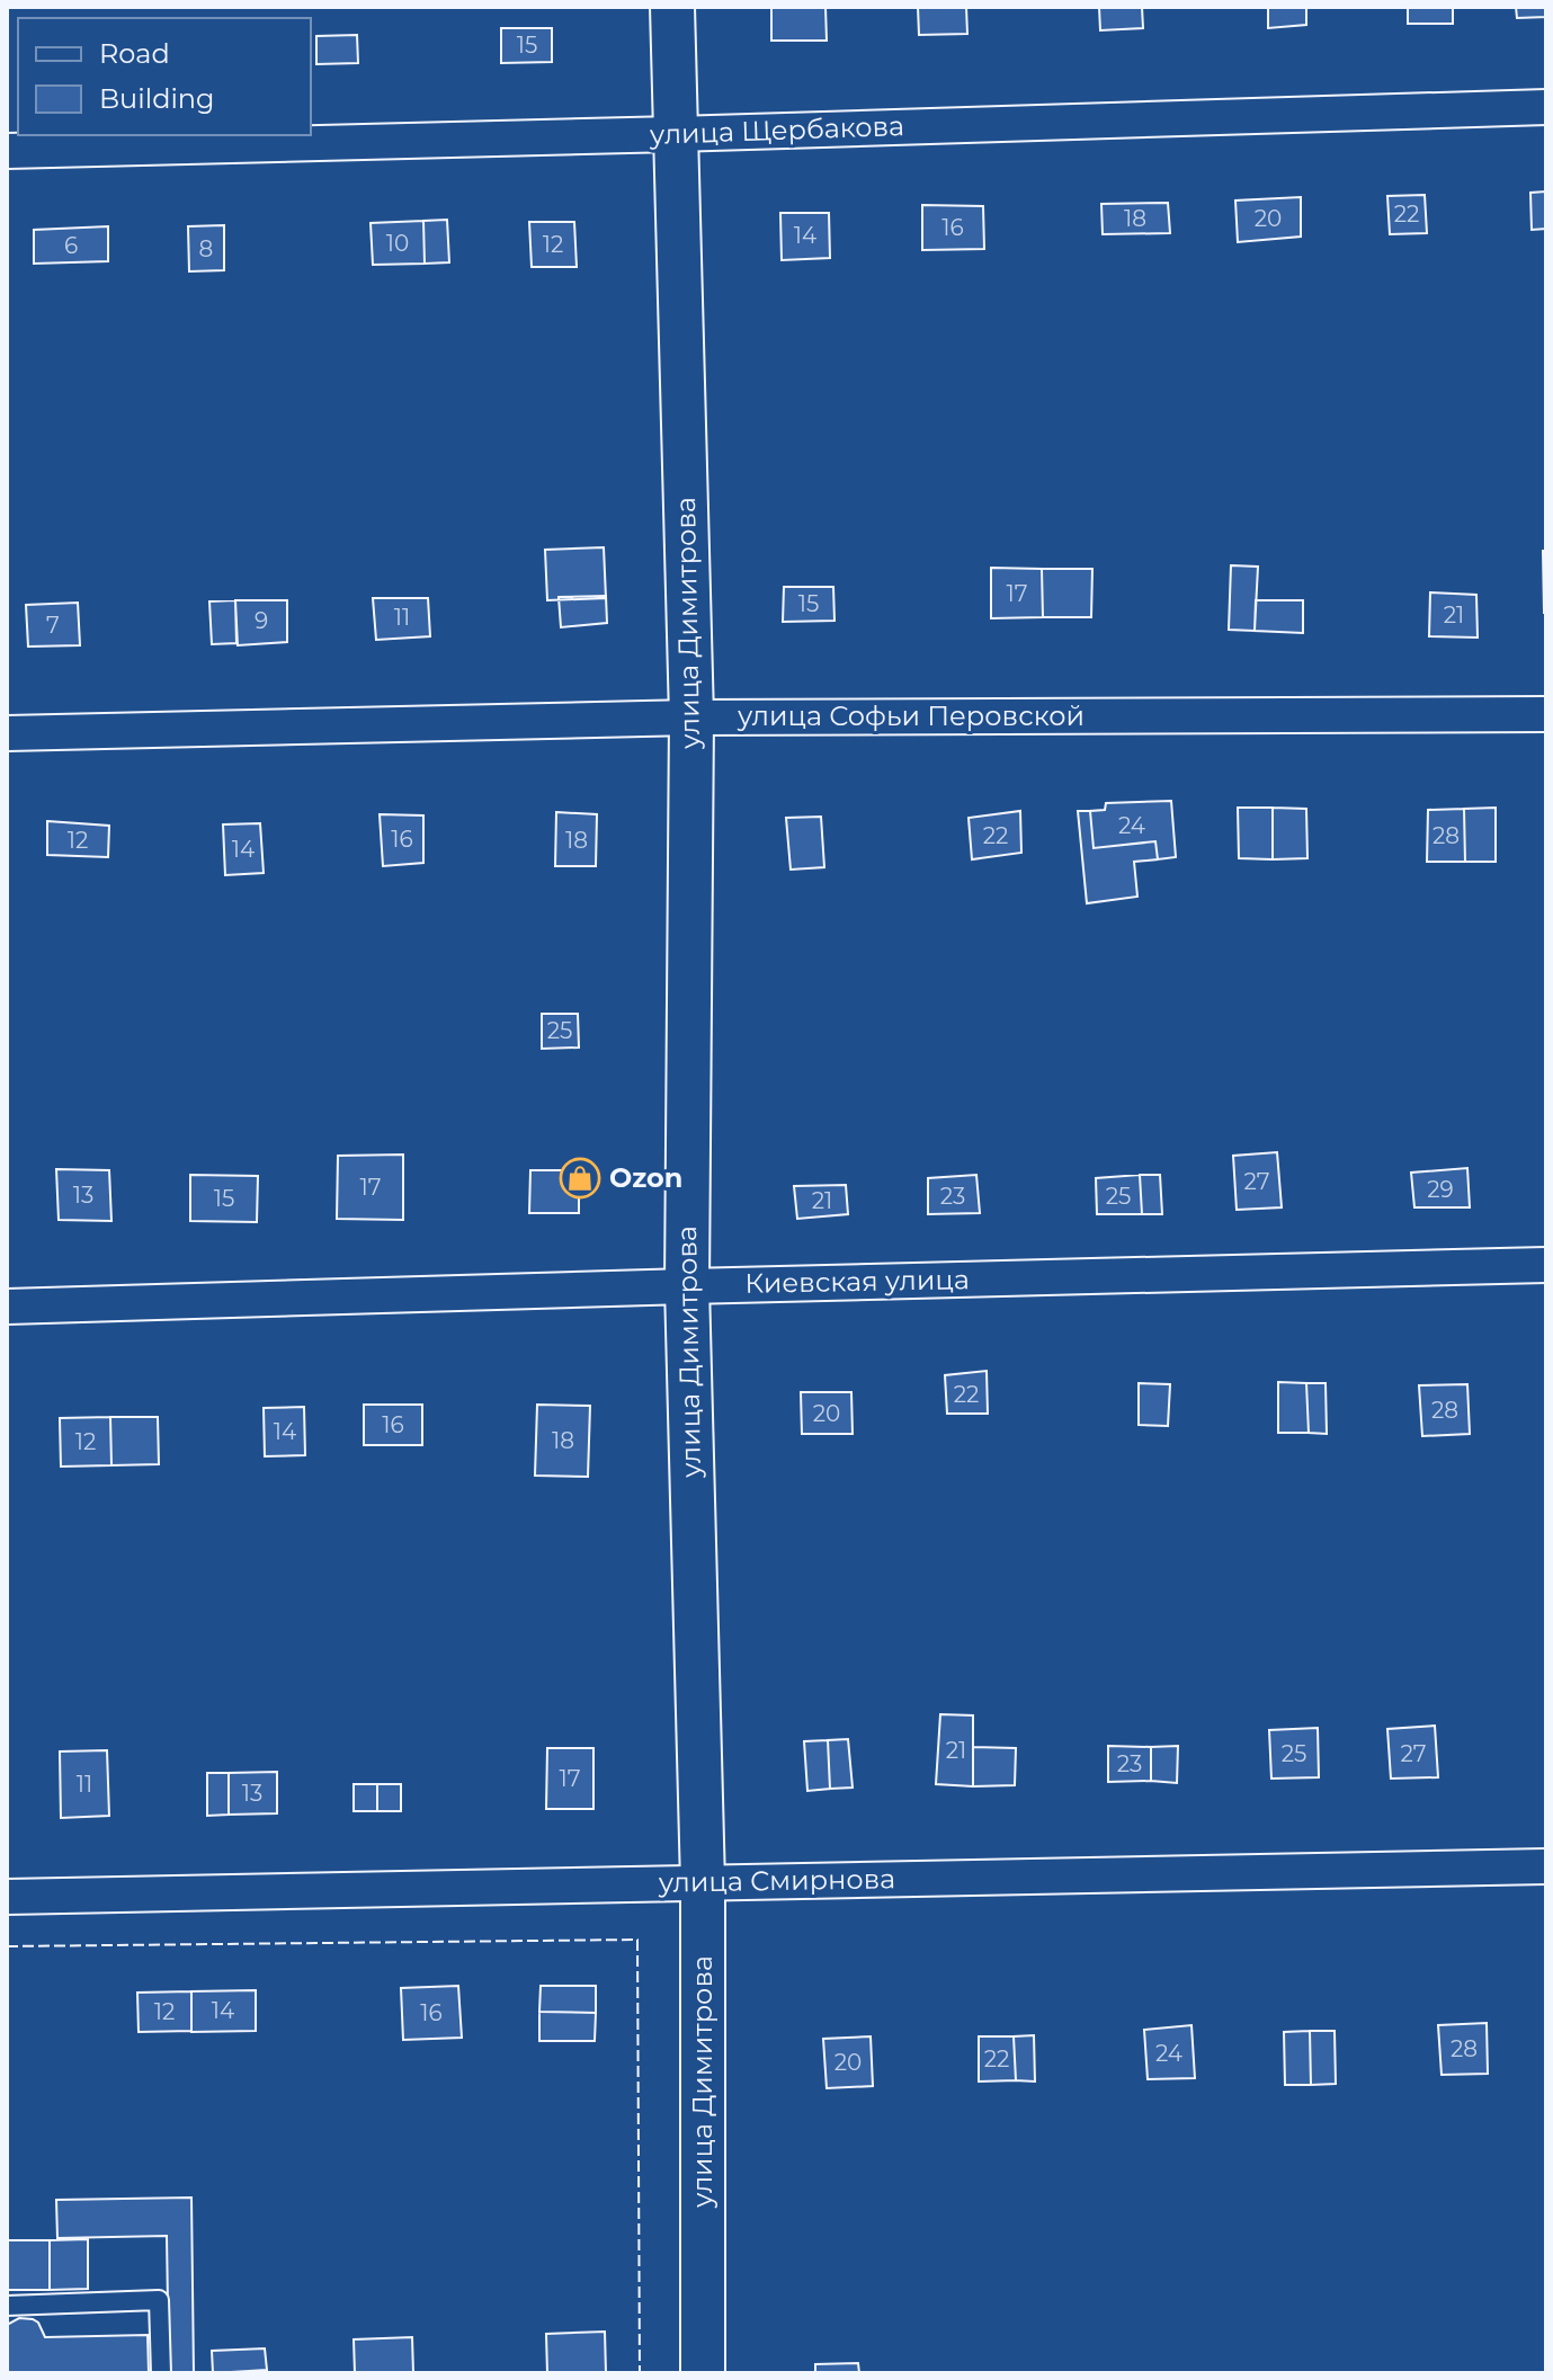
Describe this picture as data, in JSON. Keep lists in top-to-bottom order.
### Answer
{
  "streets": {
    "street": [
      "улица Щербакова",
      "улица Димитрова",
      "улица Софьи Перовской",
      "Киевская улица",
      "улица Смирнова"
    ]
  },
  "crossings": [
    ["улица Щербакова", "улица Димитрова"],
    ["улица Димитрова", "улица Софьи Перовской"],
    ["улица Димитрова", "Киевская улица"],
    ["улица Димитрова", "улица Смирнова"]
  ],
  "places": {
    "shop": ["Ozon"]
  },
  "house_numbers": [
    "15",
    "22",
    "18",
    "20",
    "16",
    "14",
    "10",
    "12",
    "6",
    "8",
    "17",
    "15",
    "21",
    "11",
    "9",
    "7",
    "24",
    "22",
    "28",
    "16",
    "12",
    "18",
    "14",
    "25",
    "27",
    "17",
    "29",
    "13",
    "23",
    "25",
    "15",
    "21",
    "22",
    "28",
    "20",
    "16",
    "14",
    "18",
    "12",
    "21",
    "25",
    "27",
    "23",
    "17",
    "11",
    "13",
    "14",
    "12",
    "16",
    "28",
    "24",
    "22",
    "20"
  ],
  "legend": ["Road", "Building"]
}
